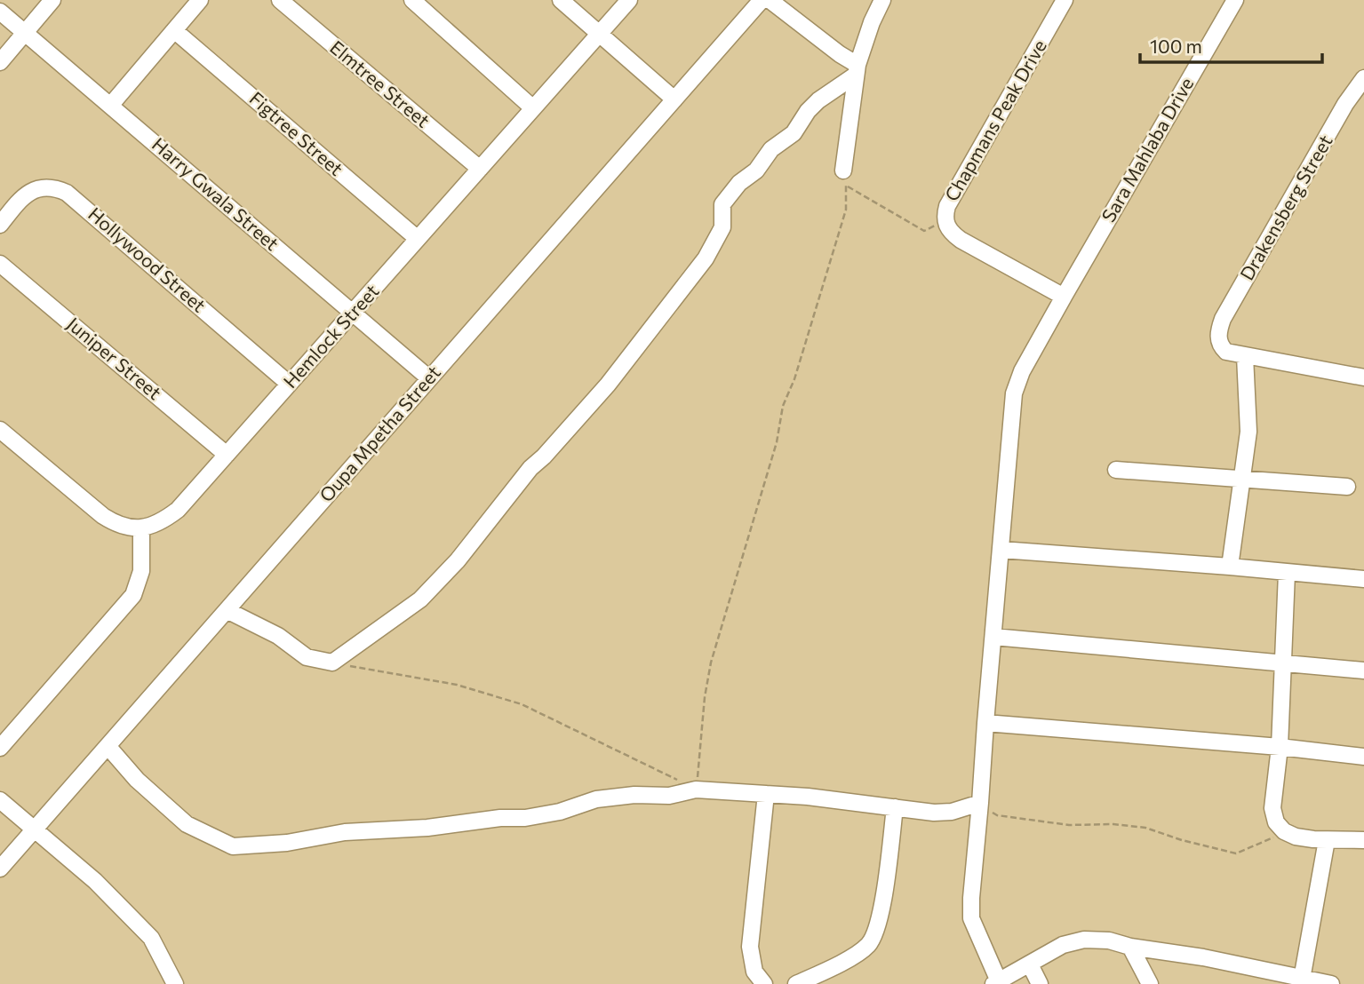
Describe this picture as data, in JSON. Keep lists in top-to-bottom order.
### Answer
{
  "streets": {
    "street": [
      "Elmtree Street",
      "Chapmans Peak Drive",
      "Figtree Street",
      "Sara Mahlaba Drive",
      "Harry Gwala Street",
      "Drakensberg Street",
      "Hollywood Street",
      "Hemlock Street",
      "Juniper Street",
      "Oupa Mpetha Street"
    ]
  },
  "crossings": [
    ["Elmtree Street", "Hemlock Street"],
    ["Chapmans Peak Drive", "Sara Mahlaba Drive"],
    ["Figtree Street", "Hemlock Street"],
    ["Harry Gwala Street", "Hemlock Street"],
    ["Harry Gwala Street", "Oupa Mpetha Street"],
    ["Hollywood Street", "Hemlock Street"],
    ["Hemlock Street", "Juniper Street"]
  ],
  "scale_bar": "100 m"
}
